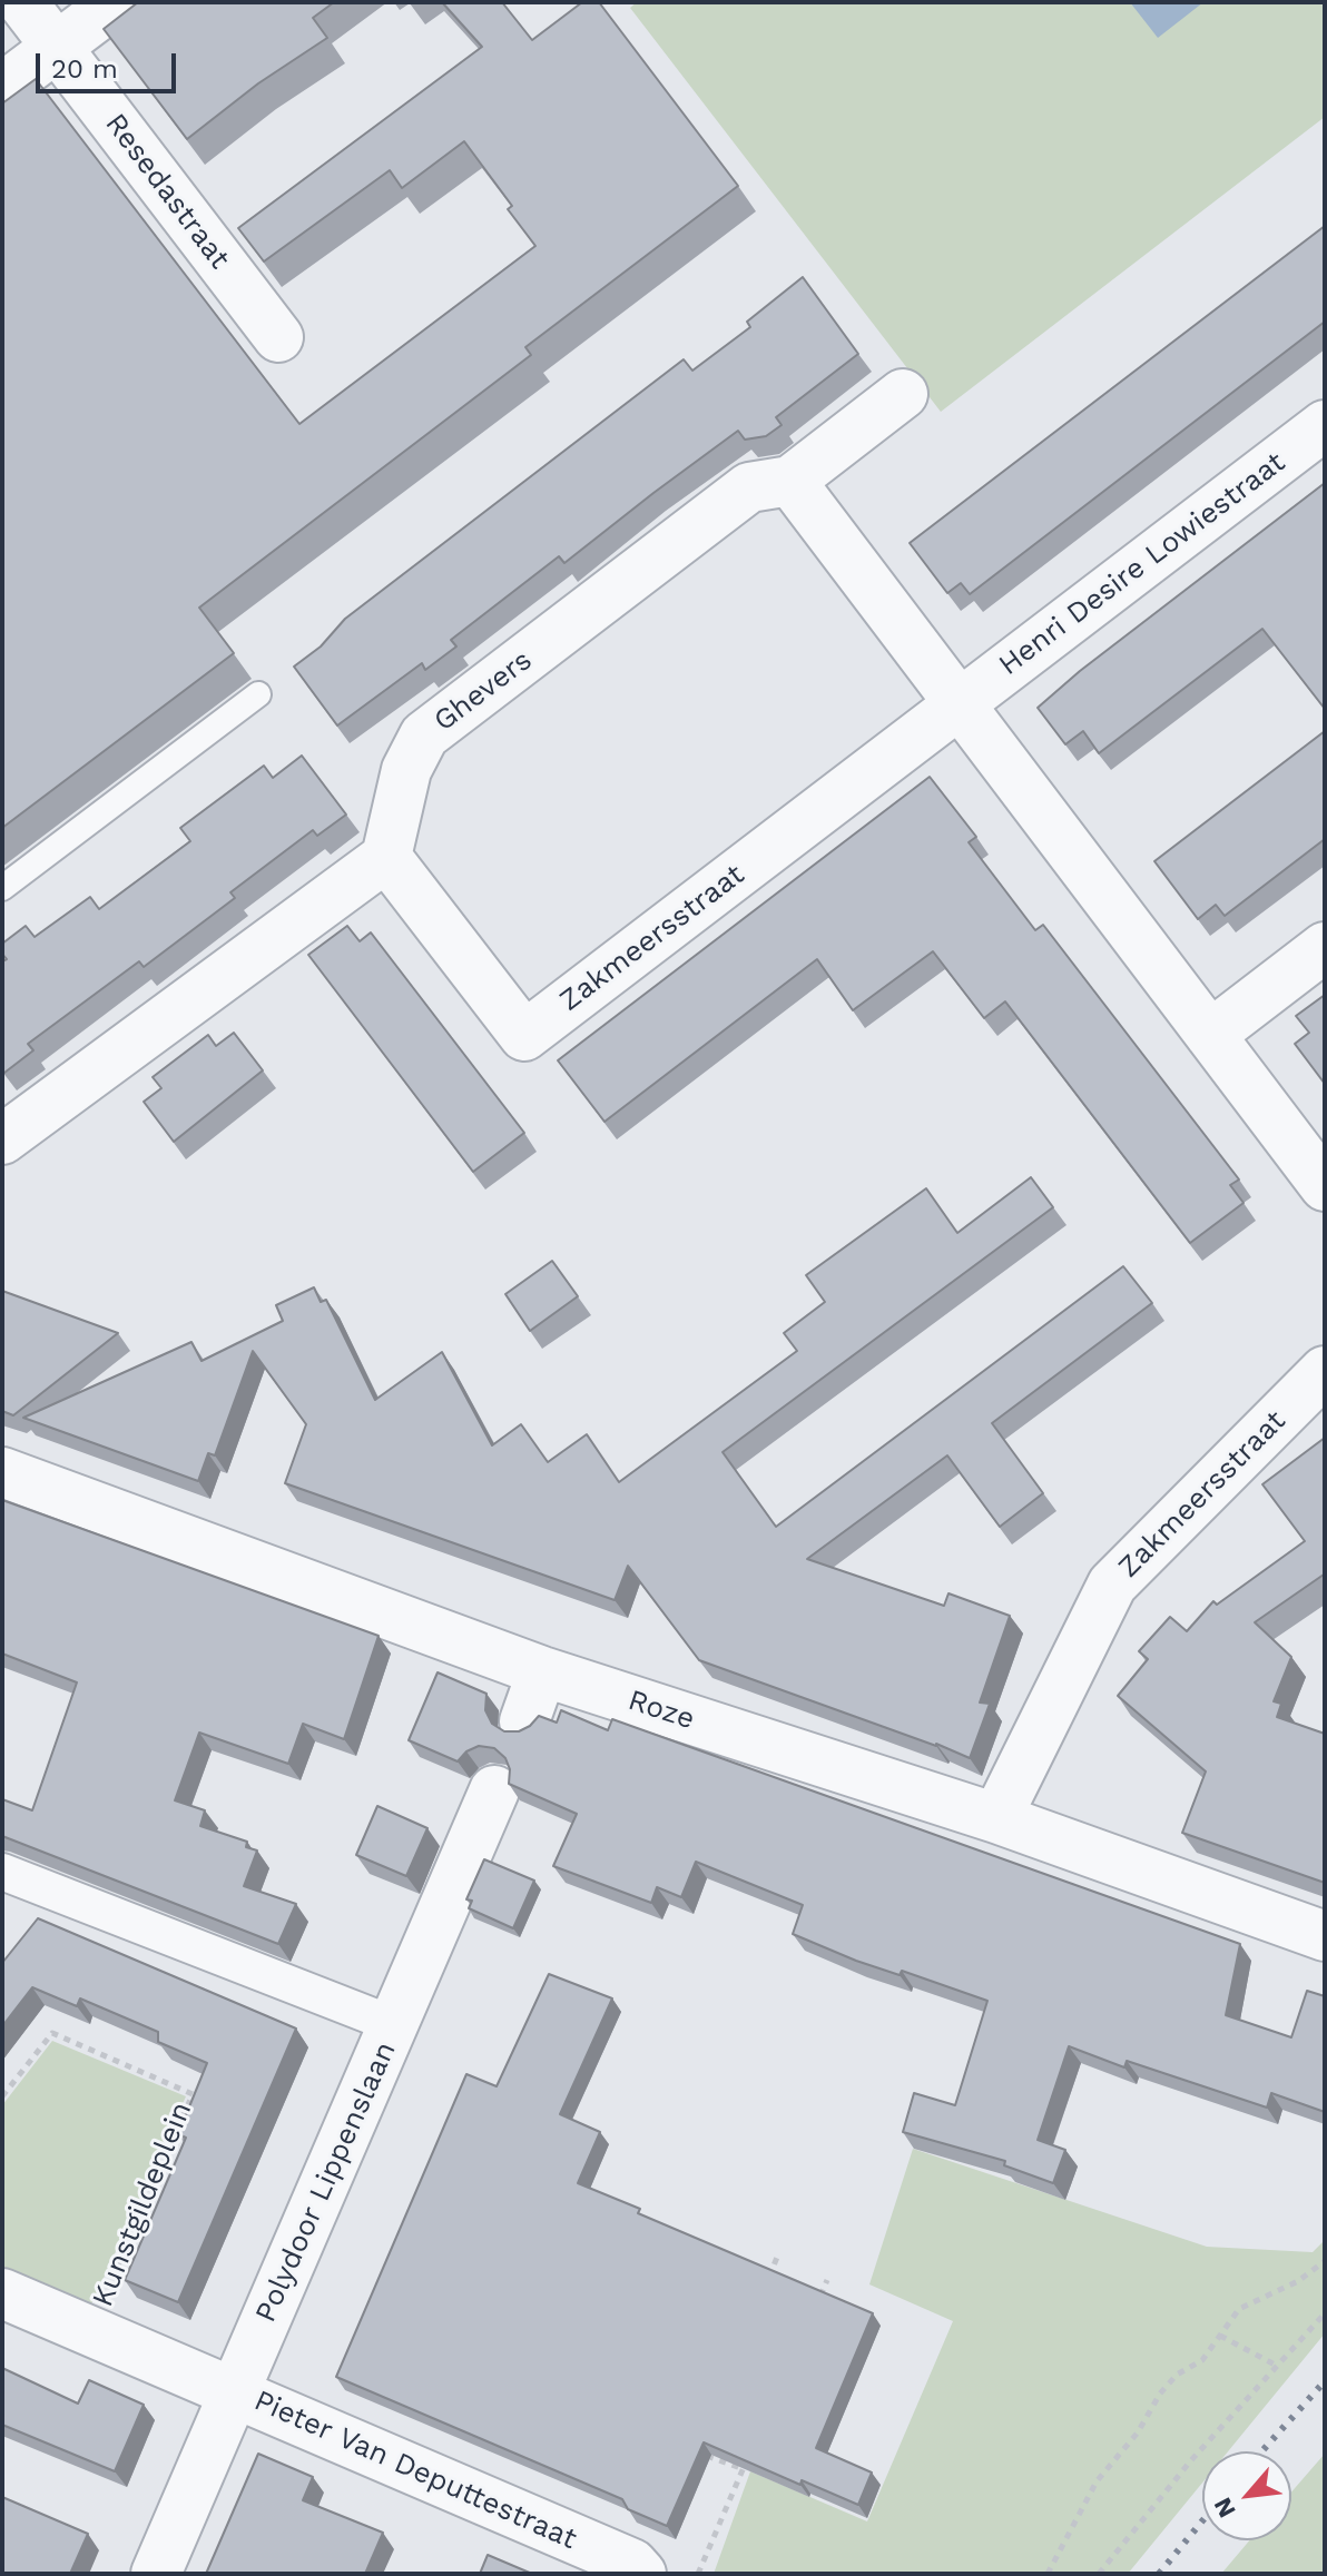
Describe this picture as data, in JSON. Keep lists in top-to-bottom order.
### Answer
{
  "streets": {
    "street": [
      "Resedastraat",
      "Henri Desire Lowiestraat",
      "Ghevers",
      "Zakmeersstraat",
      "Roze",
      "Polydoor Lippenslaan",
      "Pieter Van Deputtestraat"
    ],
    "path": ["Kunstgildeplein"]
  },
  "crossings": [
    ["Henri Desire Lowiestraat", "Zakmeersstraat"],
    ["Ghevers", "Zakmeersstraat"],
    ["Zakmeersstraat", "Roze"],
    ["Polydoor Lippenslaan", "Pieter Van Deputtestraat"],
    ["Kunstgildeplein", "Pieter Van Deputtestraat"]
  ],
  "scale_bar": "20 m",
  "north": "bottom left"
}
